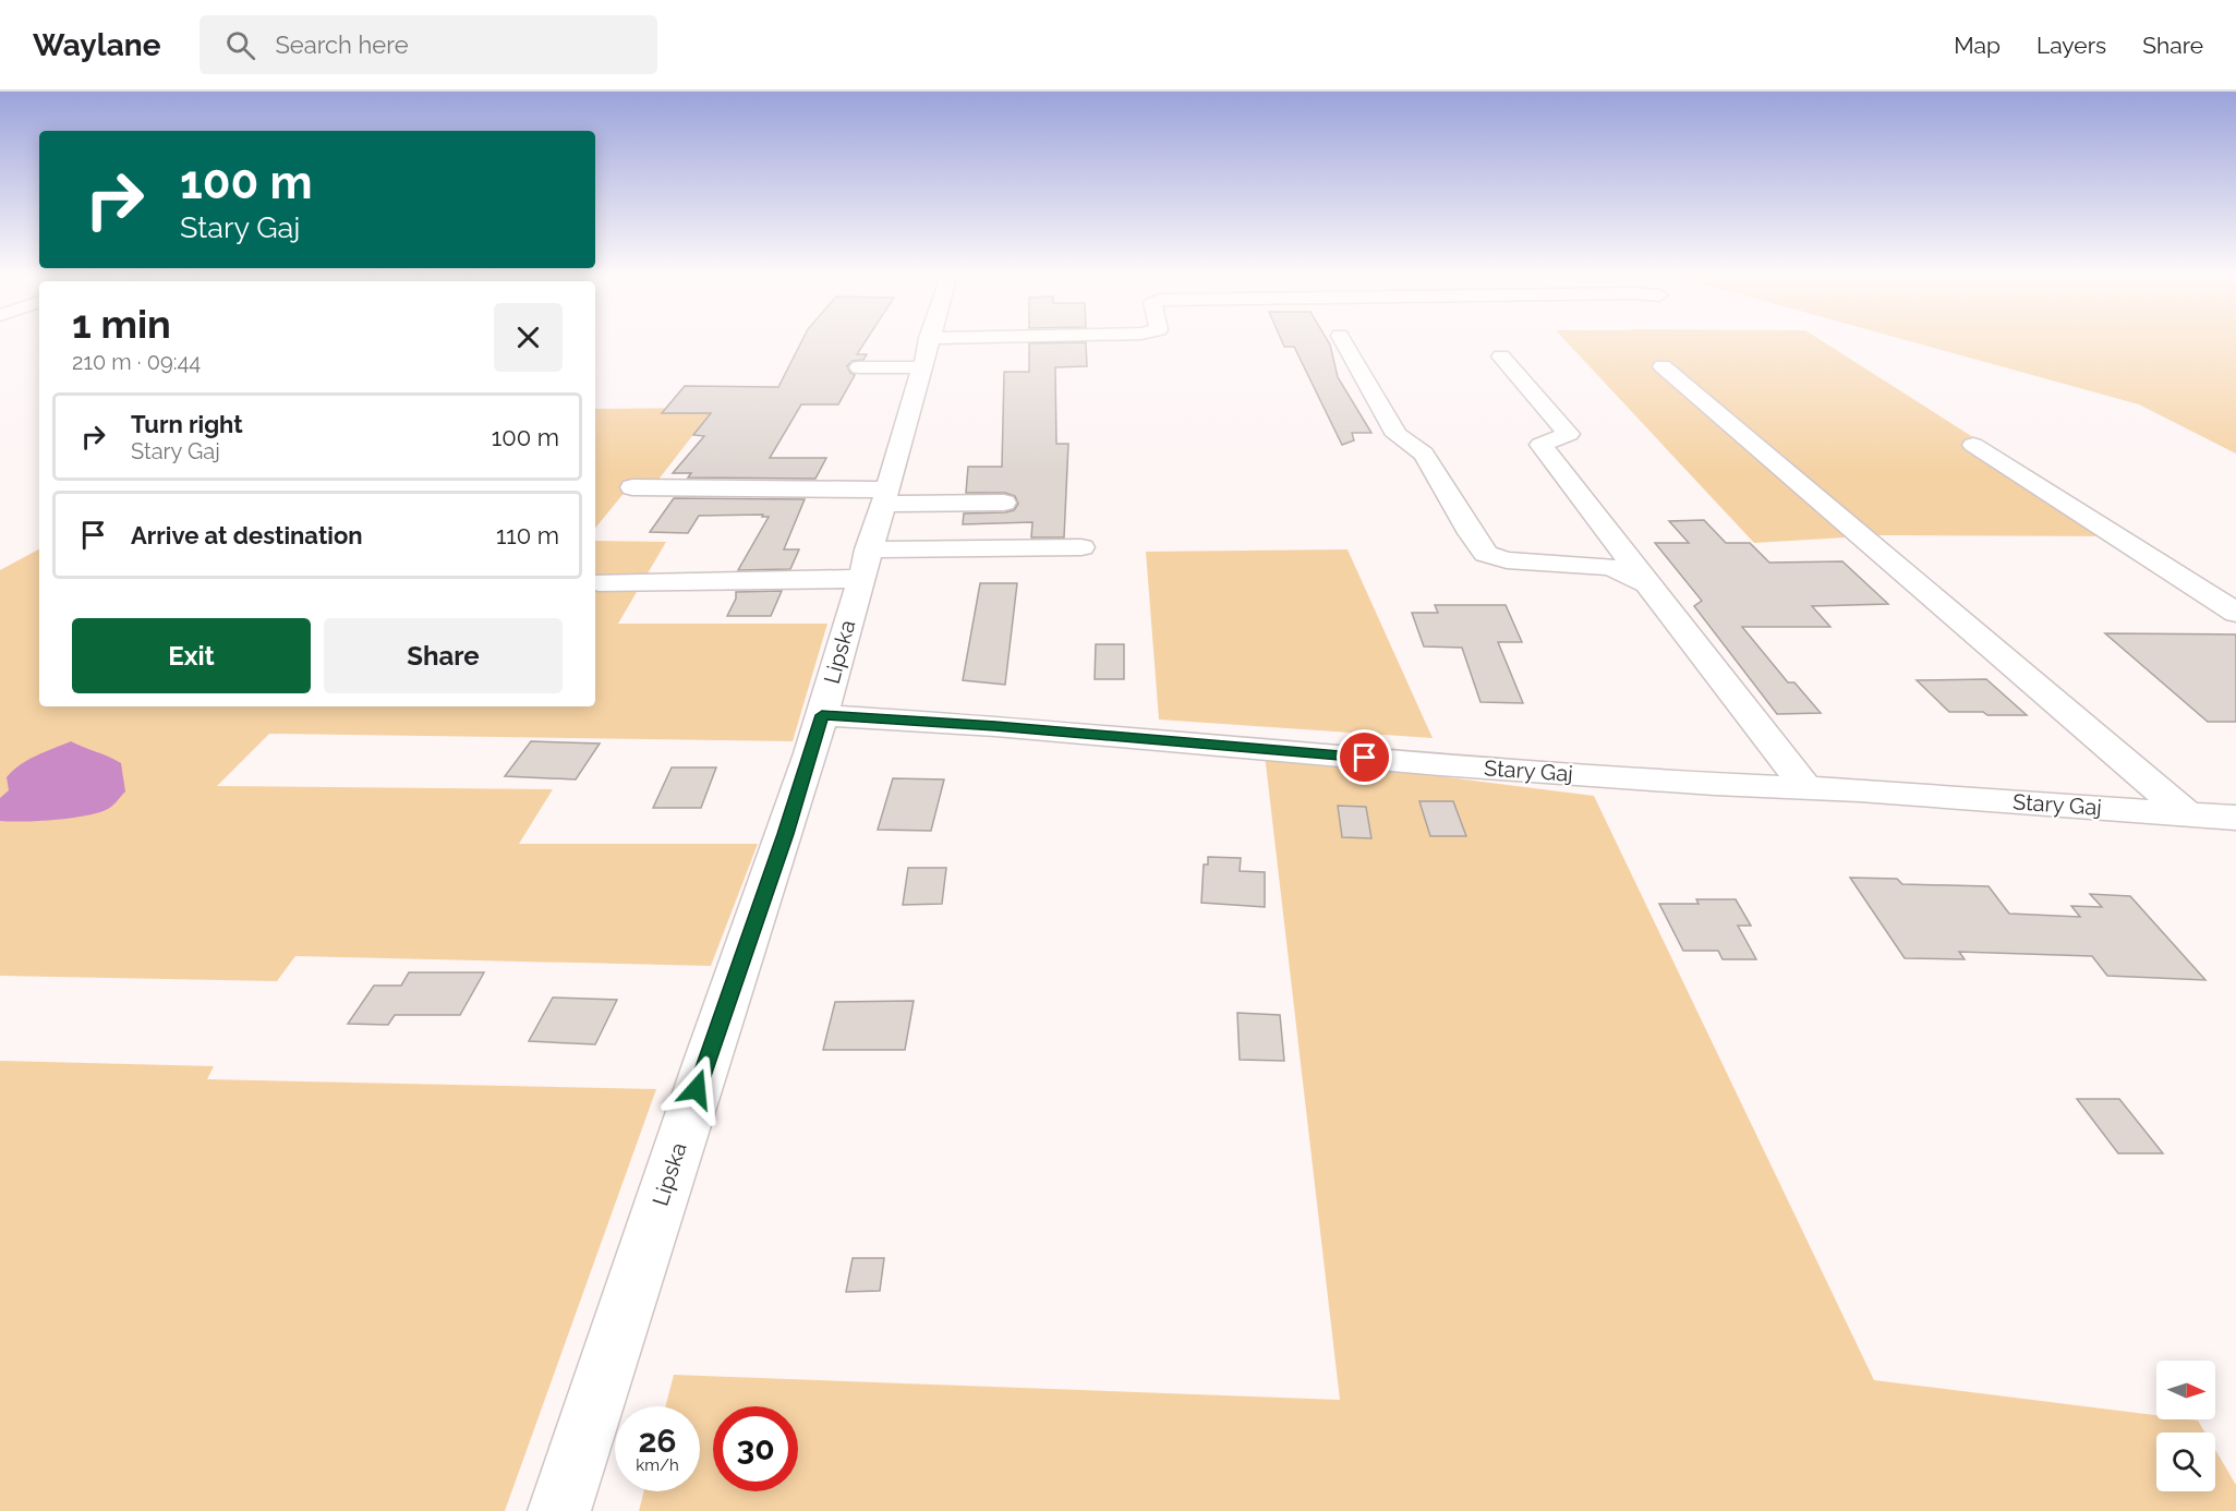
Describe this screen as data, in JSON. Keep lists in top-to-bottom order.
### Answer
{
  "streets": {
    "street": ["Lipska", "Stary Gaj"]
  },
  "crossings": [
    ["Lipska", "Stary Gaj"]
  ],
  "north": "right",
  "page": {
    "header": "Waylane",
    "search": "Search here",
    "nav": ["Map", "Layers", "Share"],
    "turn": ["100 m", "Stary Gaj"],
    "heading": ["1 min", "210 m · 09:44"],
    "list": [
      {
        "name": "Turn right",
        "note": "Stary Gaj",
        "value": "100 m"
      },
      {
        "name": "Arrive at destination",
        "value": "110 m"
      }
    ],
    "buttons": ["Exit", "Share"],
    "speed": "26 km/h",
    "limit": "30"
  }
}
